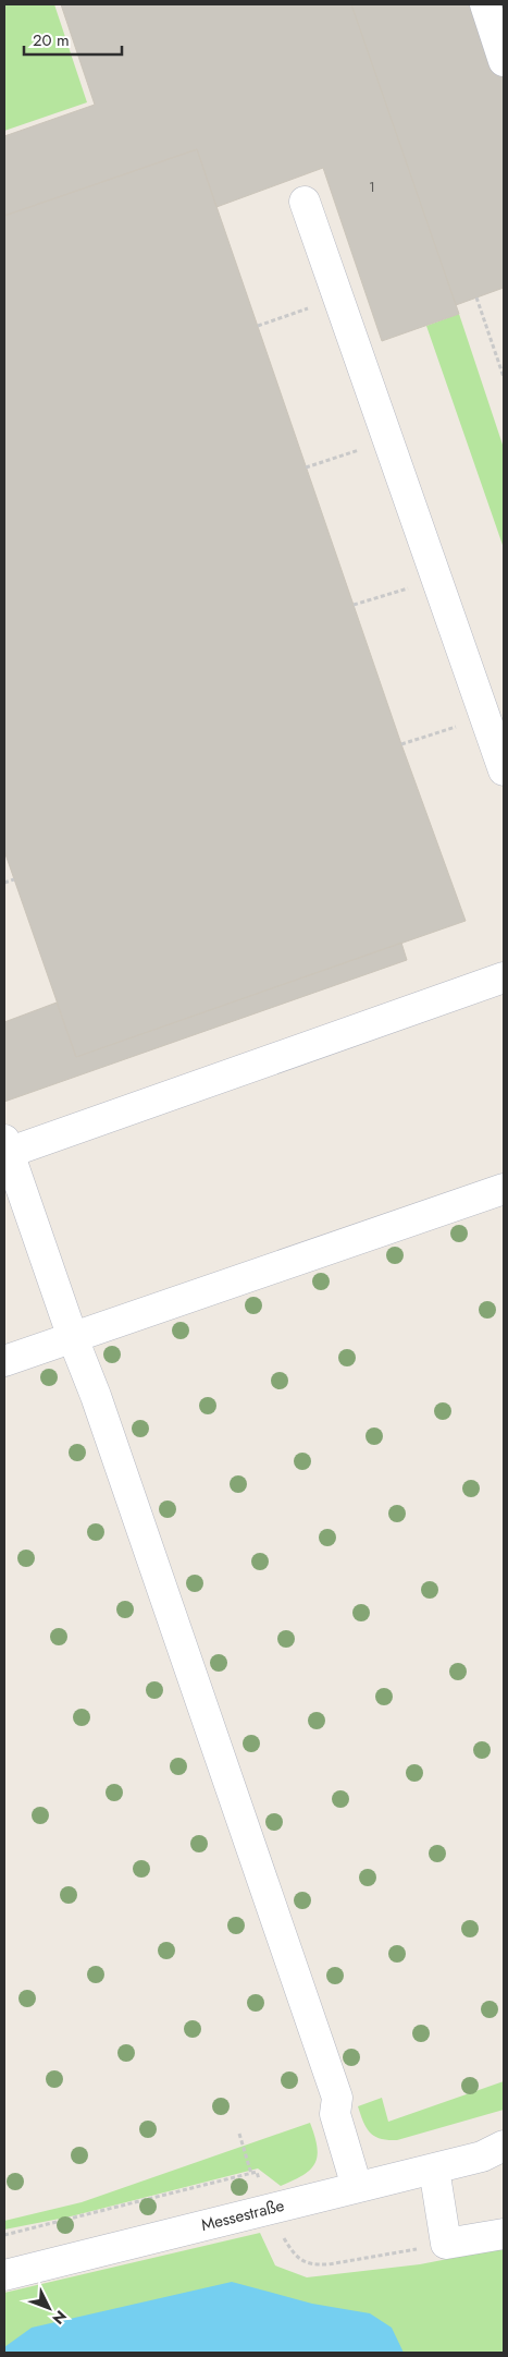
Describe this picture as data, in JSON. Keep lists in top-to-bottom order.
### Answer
{
  "streets": {
    "street": ["Messestraße"]
  },
  "house_numbers": ["1"],
  "scale_bar": "20 m",
  "north": "bottom right"
}
